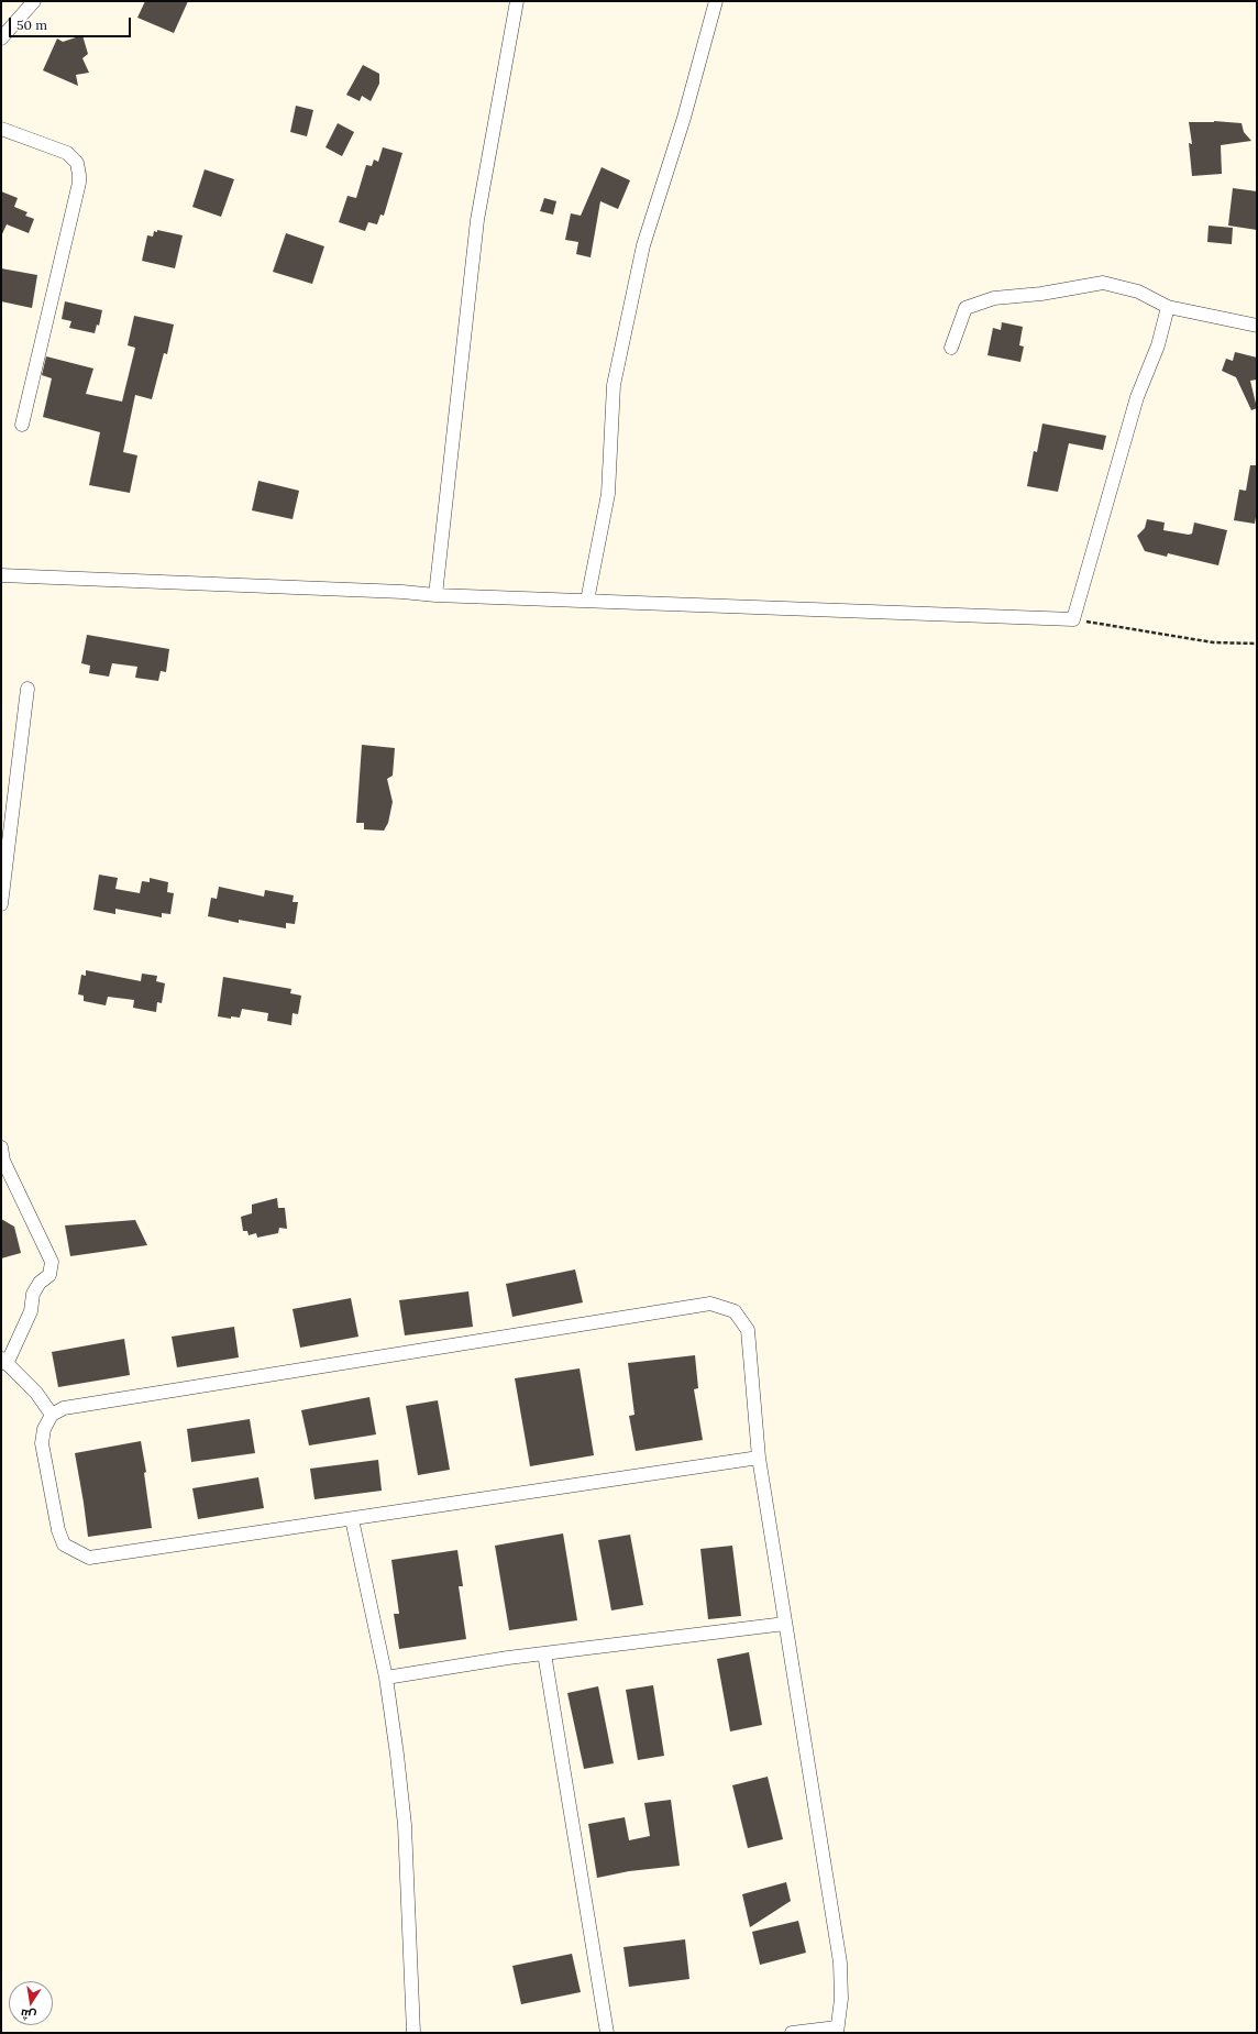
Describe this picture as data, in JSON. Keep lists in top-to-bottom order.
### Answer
{
  "scale_bar": "50 m",
  "north": "bottom"
}
